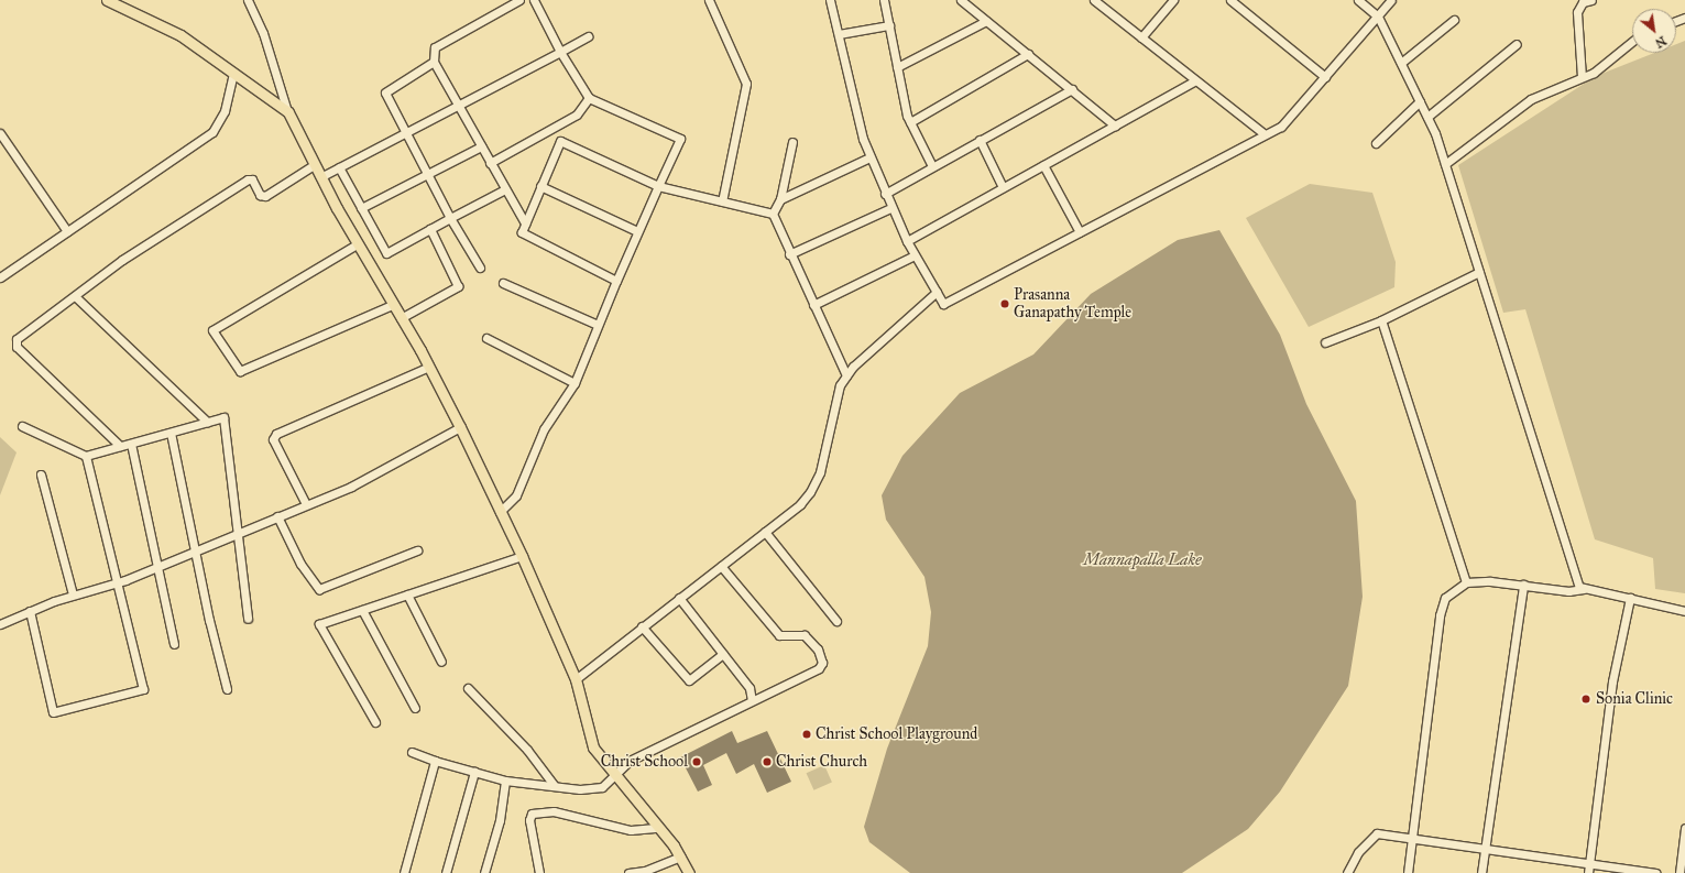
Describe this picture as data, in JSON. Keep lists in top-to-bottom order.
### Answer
{
  "water": ["Mannapalla Lake"],
  "places": [
    "Prasanna Ganapathy Temple",
    "Sonia Clinic",
    "Christ School Playground",
    "Christ School",
    "Christ Church"
  ],
  "north": "bottom right"
}
